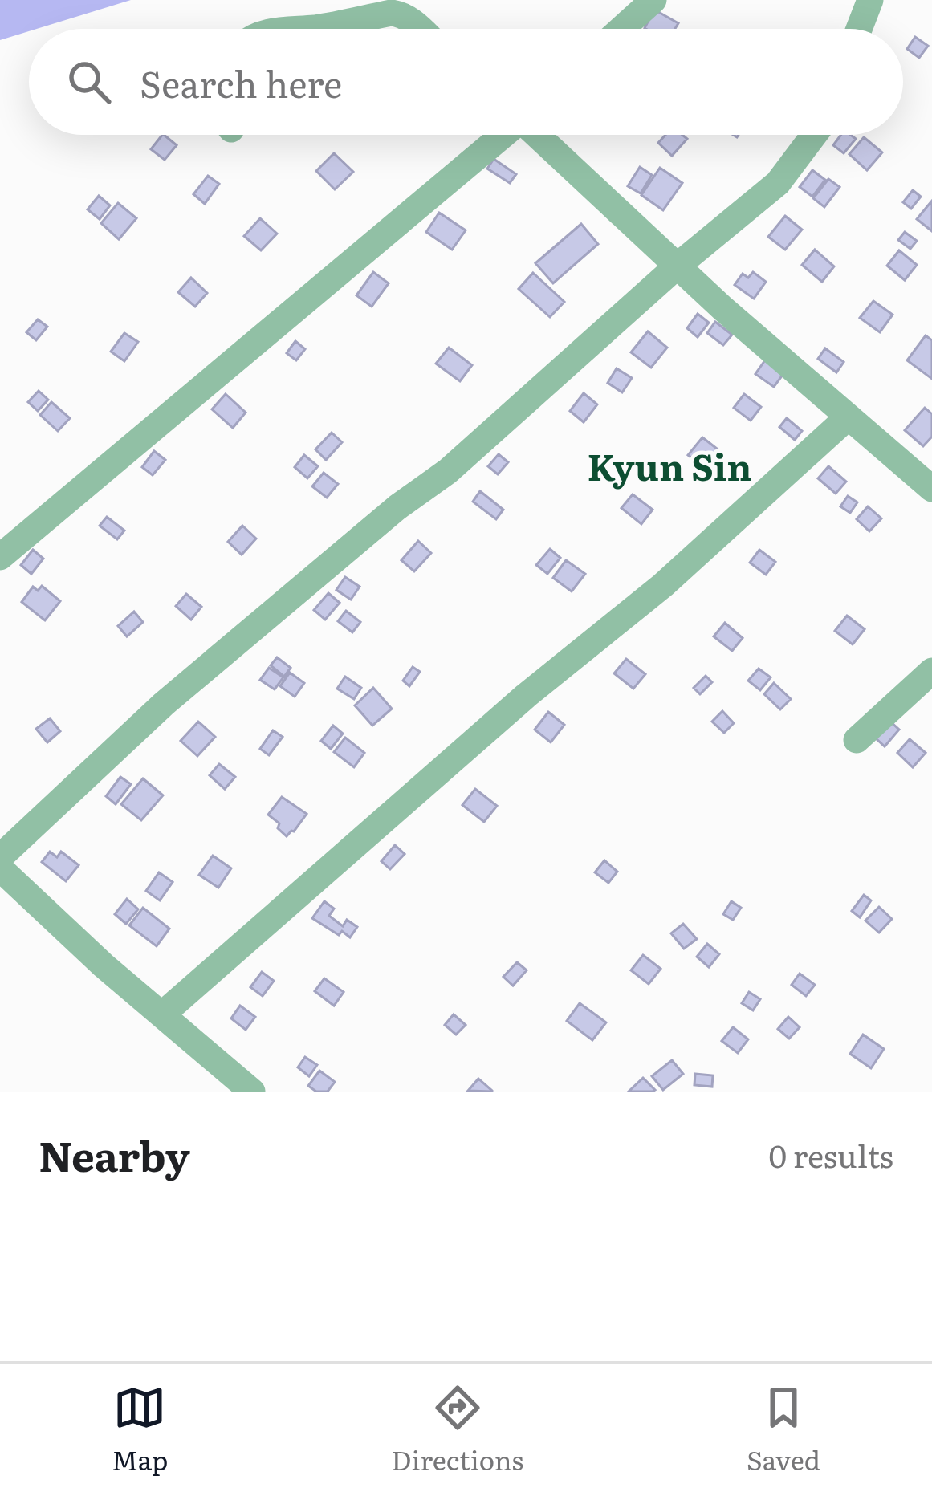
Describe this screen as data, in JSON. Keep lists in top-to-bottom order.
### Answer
{
  "districts": ["Kyun Sin"],
  "page": {
    "search": "Search here",
    "heading": ["Nearby", "0 results"],
    "nav": ["Map", "Directions", "Saved"]
  }
}
